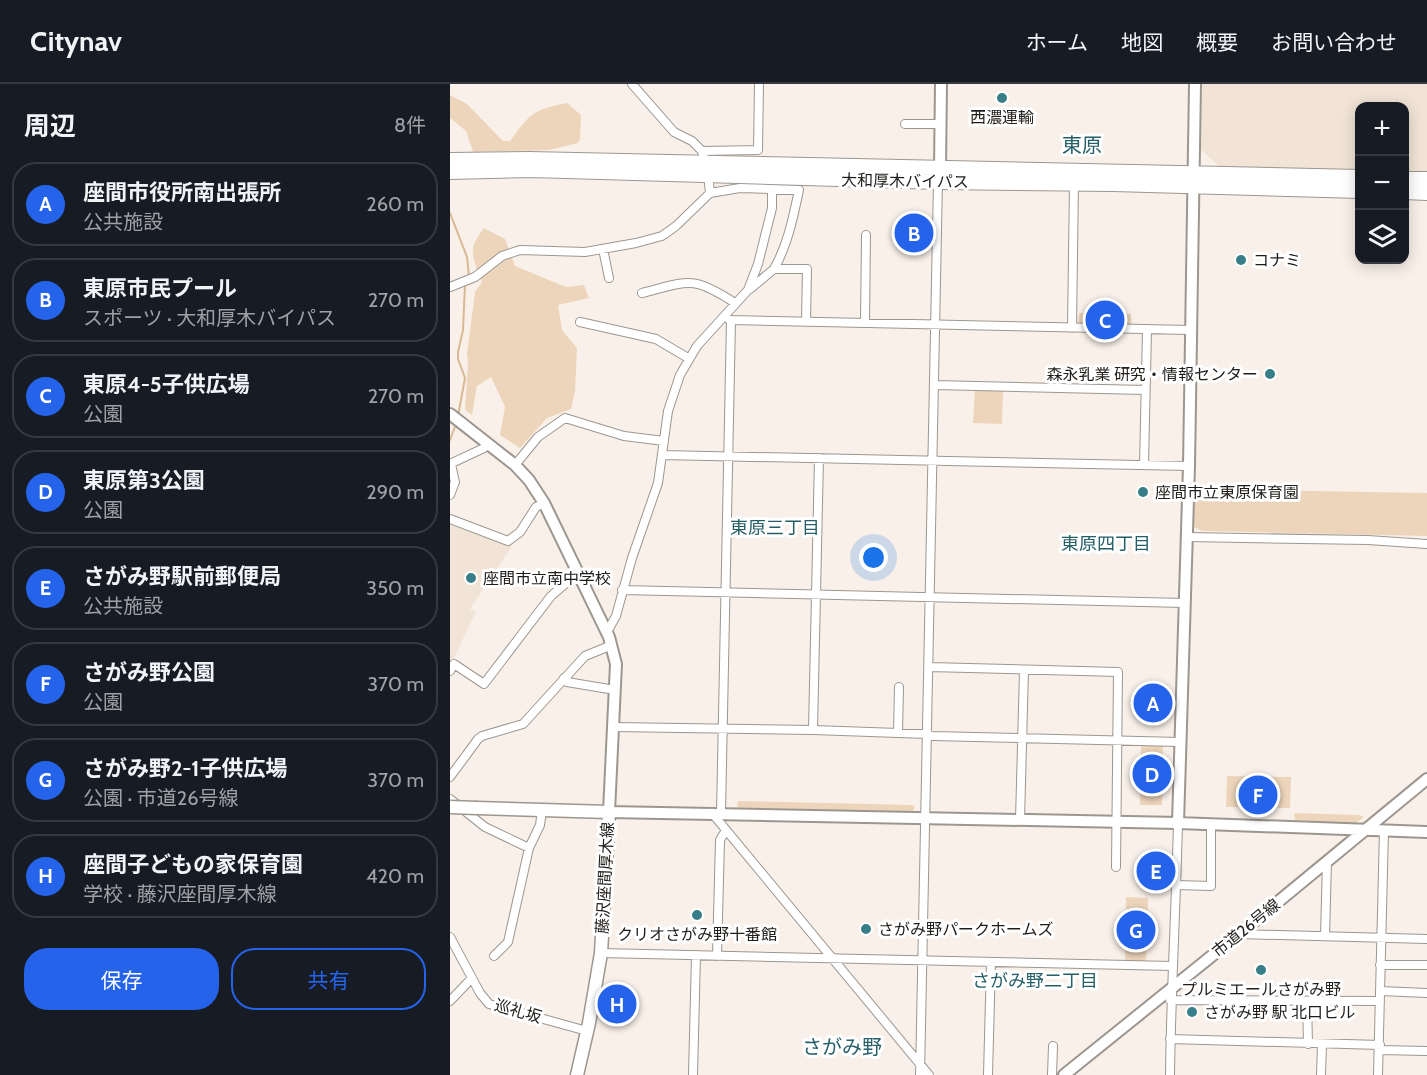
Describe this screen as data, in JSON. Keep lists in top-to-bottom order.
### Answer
{
  "streets": {
    "highway": ["大和厚木バイパス"],
    "main road": ["藤沢座間厚木線"],
    "street": ["市道26号線", "巡礼坂"]
  },
  "crossings": [
    ["藤沢座間厚木線", "巡礼坂"]
  ],
  "districts": [
    "東原",
    "東原三丁目",
    "東原四丁目",
    "さがみ野二丁目",
    "さがみ野"
  ],
  "places": [
    "西濃運輸",
    "コナミ",
    "森永乳業 研究・情報センター",
    "座間市立東原保育園",
    "座間市立南中学校",
    "クリオさがみ野十番館",
    "さがみ野パークホームズ",
    "プルミエールさがみ野",
    "さがみ野 駅 北口ビル"
  ],
  "page": {
    "header": "Citynav",
    "nav": [
      "ホーム",
      "地図",
      "概要",
      "お問い合わせ"
    ],
    "heading": ["周辺", "8件"],
    "map_buttons": ["+", "−"],
    "list": [
      {
        "mark": "A",
        "name": "座間市役所南出張所",
        "note": "公共施設",
        "value": "260 m"
      },
      {
        "mark": "B",
        "name": "東原市民プール",
        "note": "スポーツ · 大和厚木バイパス",
        "value": "270 m"
      },
      {
        "mark": "C",
        "name": "東原4-5子供広場",
        "note": "公園",
        "value": "270 m"
      },
      {
        "mark": "D",
        "name": "東原第3公園",
        "note": "公園",
        "value": "290 m"
      },
      {
        "mark": "E",
        "name": "さがみ野駅前郵便局",
        "note": "公共施設",
        "value": "350 m"
      },
      {
        "mark": "F",
        "name": "さがみ野公園",
        "note": "公園",
        "value": "370 m"
      },
      {
        "mark": "G",
        "name": "さがみ野2-1子供広場",
        "note": "公園 · 市道26号線",
        "value": "370 m"
      },
      {
        "mark": "H",
        "name": "座間子どもの家保育園",
        "note": "学校 · 藤沢座間厚木線",
        "value": "420 m"
      }
    ],
    "pins": [
      "B",
      "C",
      "A",
      "D",
      "F",
      "E",
      "G",
      "H"
    ],
    "buttons": ["保存", "共有"]
  }
}
